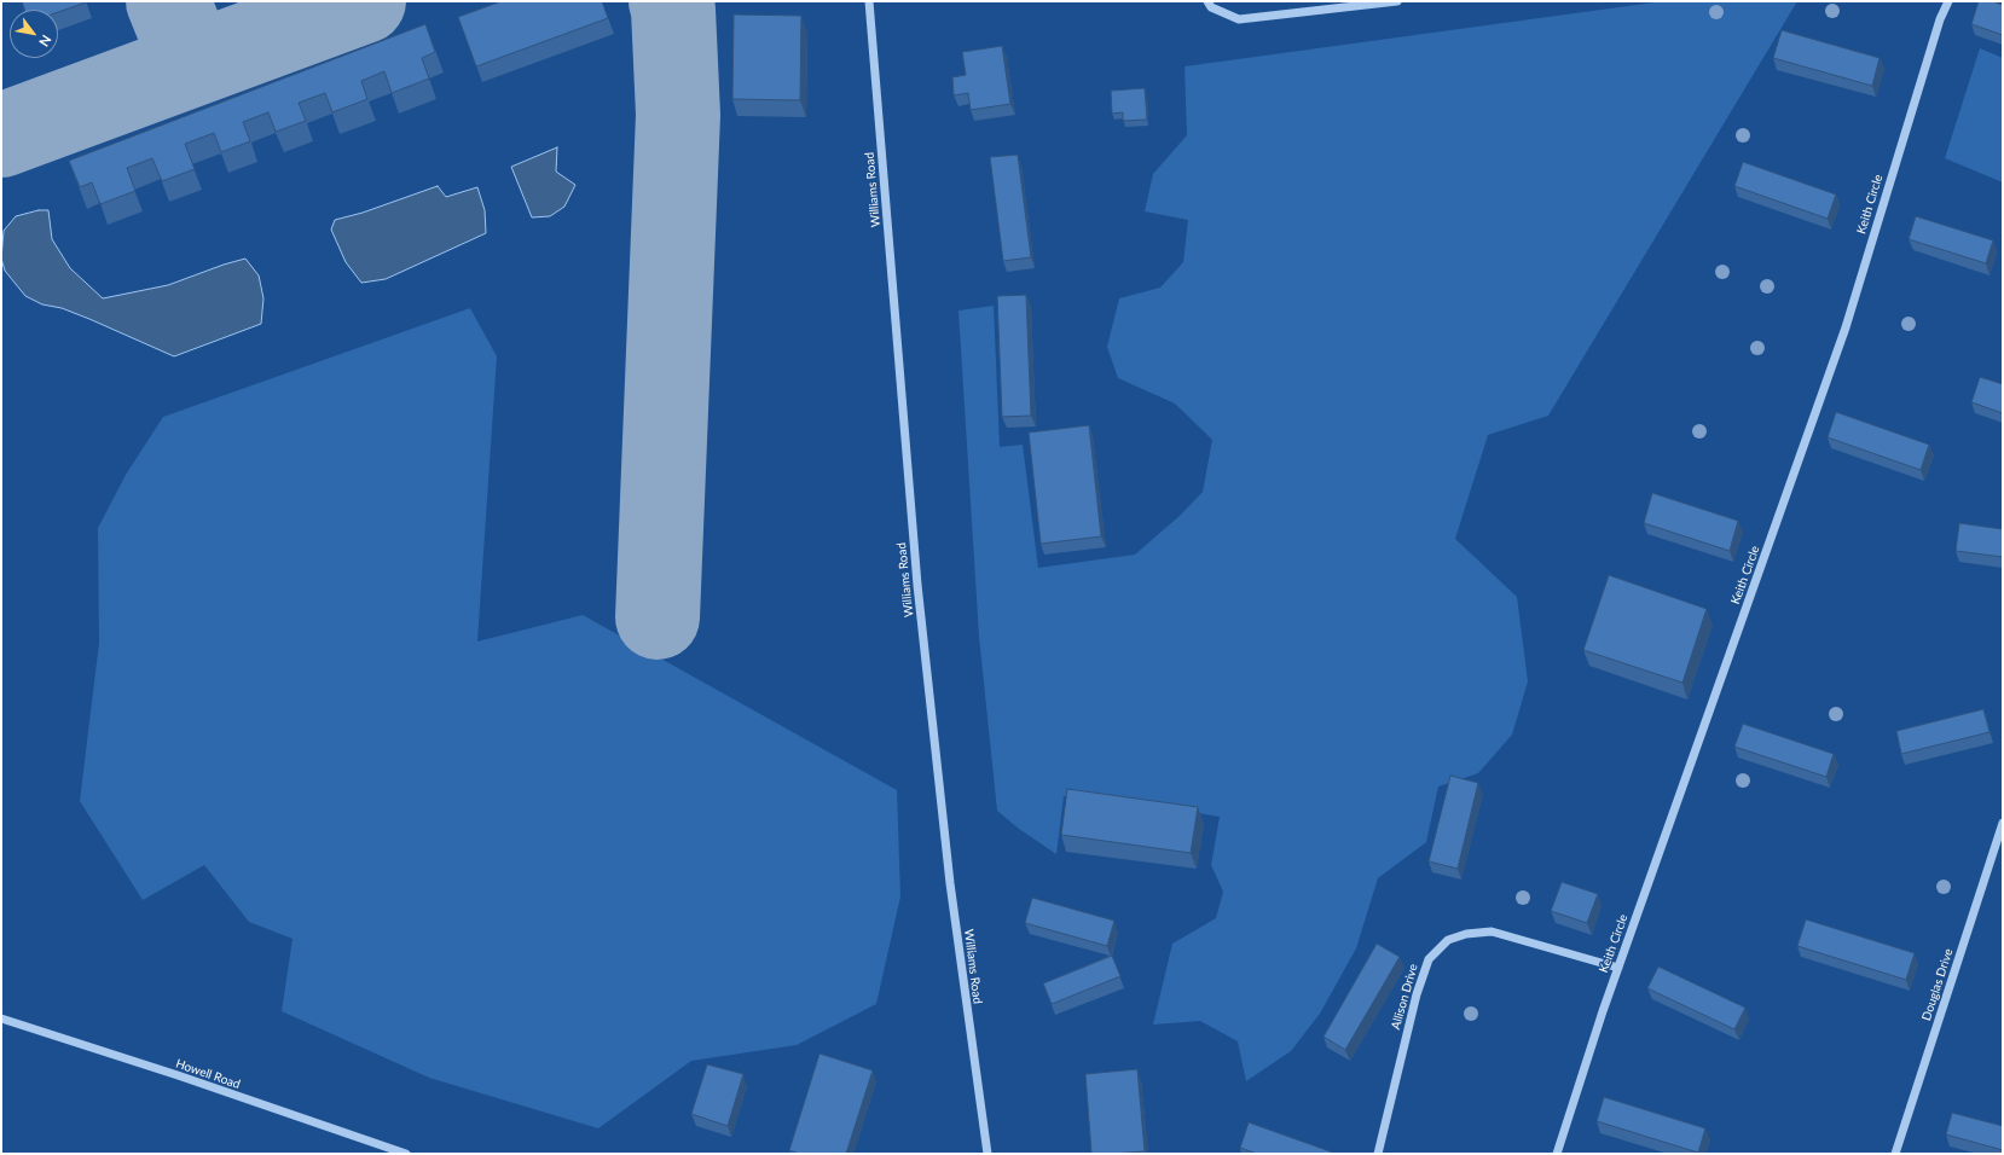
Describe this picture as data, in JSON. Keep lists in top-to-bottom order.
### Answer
{
  "streets": {
    "street": [
      "Williams Road",
      "Keith Circle",
      "Douglas Drive",
      "Allison Drive",
      "Howell Road"
    ]
  },
  "crossings": [
    ["Keith Circle", "Allison Drive"]
  ],
  "north": "bottom right"
}
